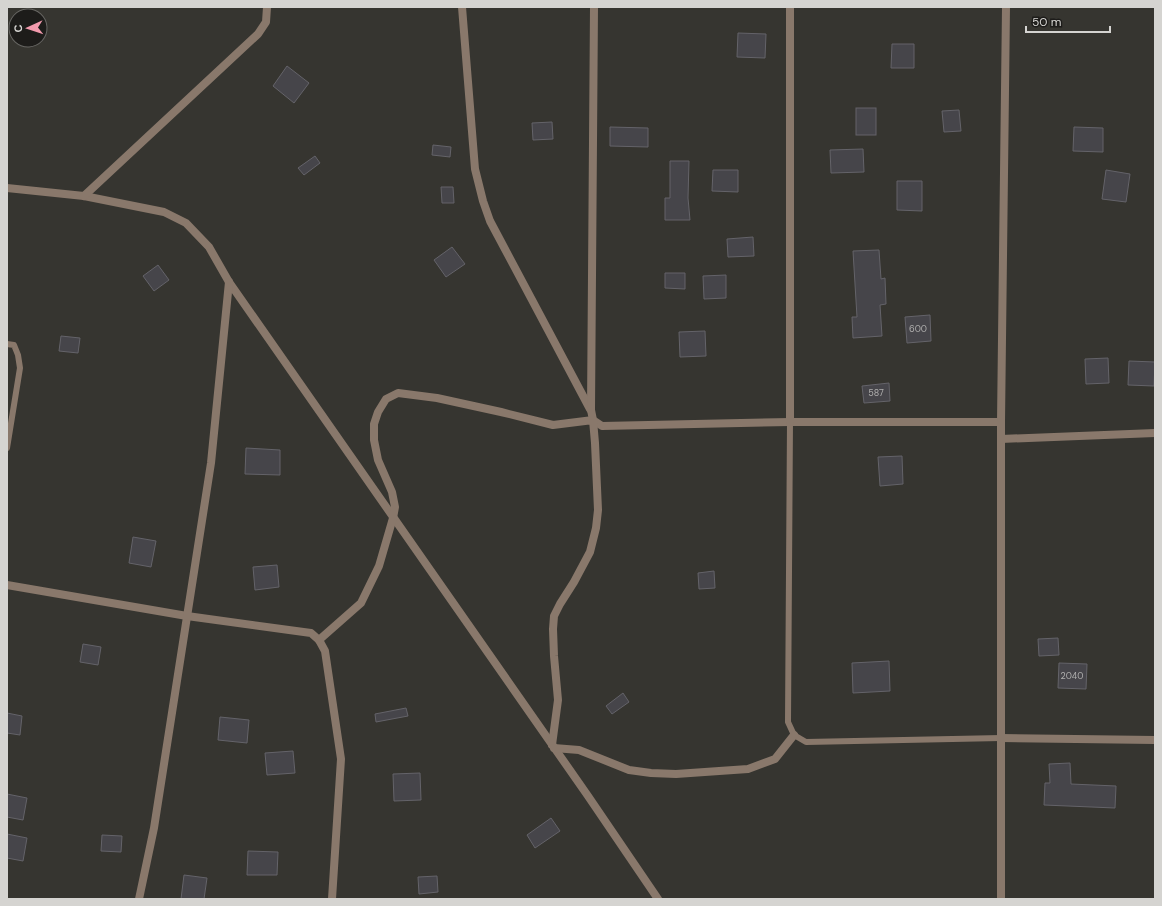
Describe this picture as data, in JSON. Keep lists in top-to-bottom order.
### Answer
{
  "house_numbers": ["600", "587", "2040"],
  "scale_bar": "50 m",
  "north": "left"
}
